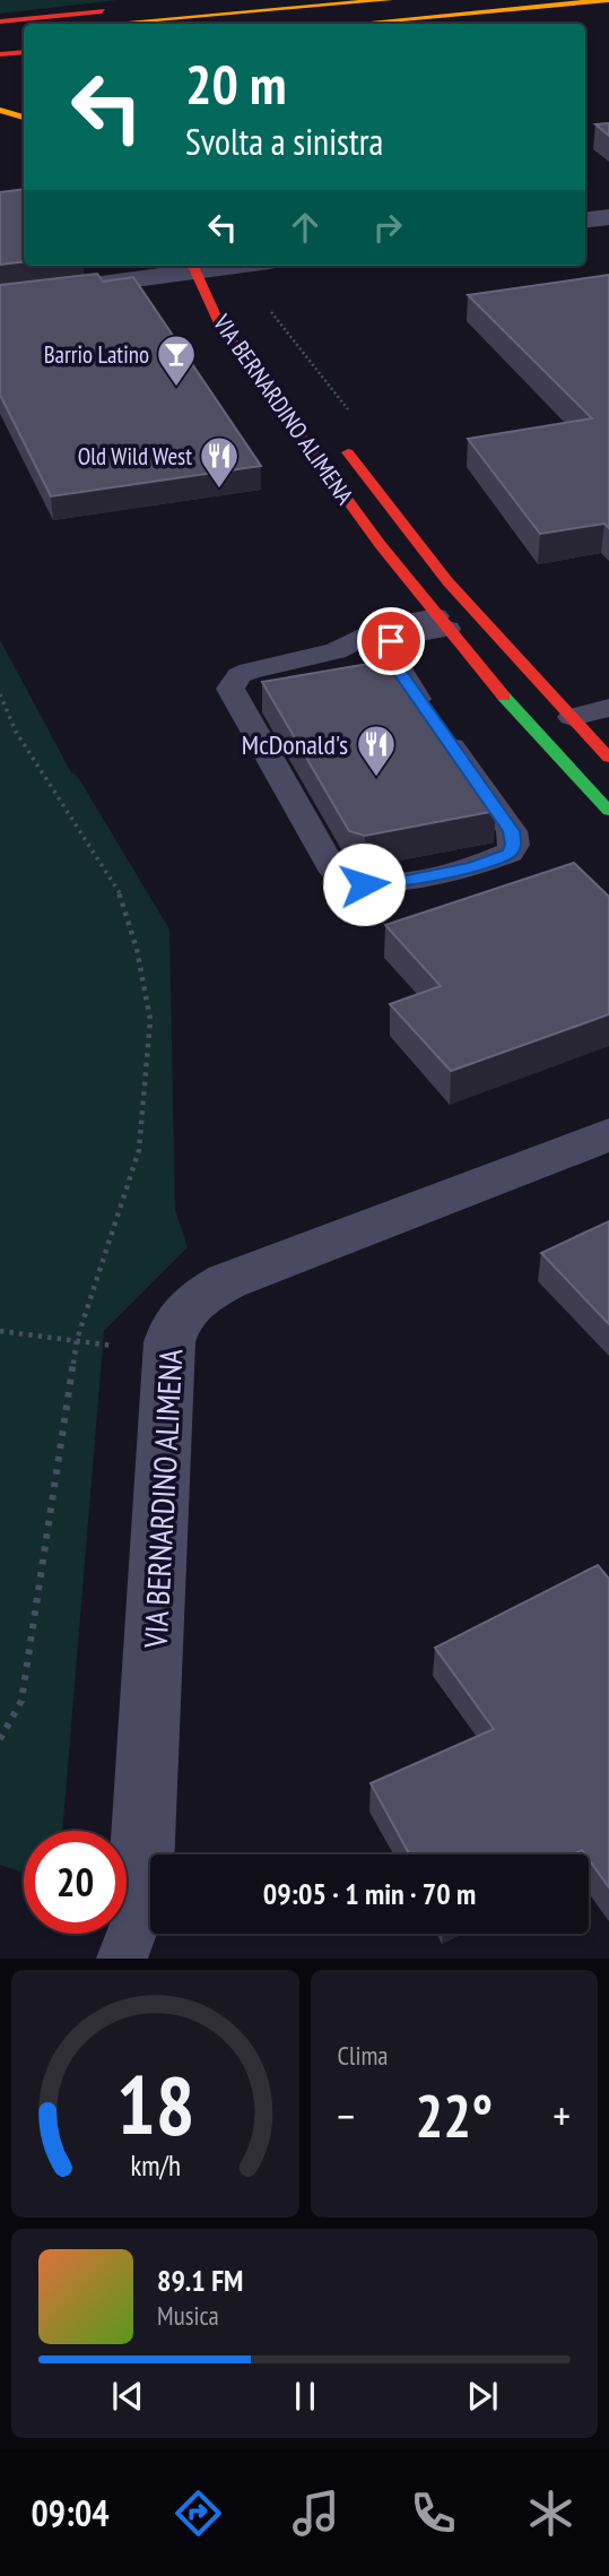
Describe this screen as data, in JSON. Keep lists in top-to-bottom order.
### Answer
{
  "streets": {
    "main road": ["VIA BERNARDINO ALIMENA"]
  },
  "places": {
    "bar": ["Barrio Latino"],
    "restaurant": ["Old Wild West", "McDonald's"]
  },
  "page": {
    "turn": ["20 m", "Svolta a sinistra"],
    "limit": "20",
    "trip": "09:05 · 1 min · 70 m",
    "tile": "Clima",
    "heat": ["−", "22°", "+"],
    "song": ["89.1 FM", "Musica"],
    "tabs": "09:04",
    "gauge": ["18", "km/h"]
  }
}
